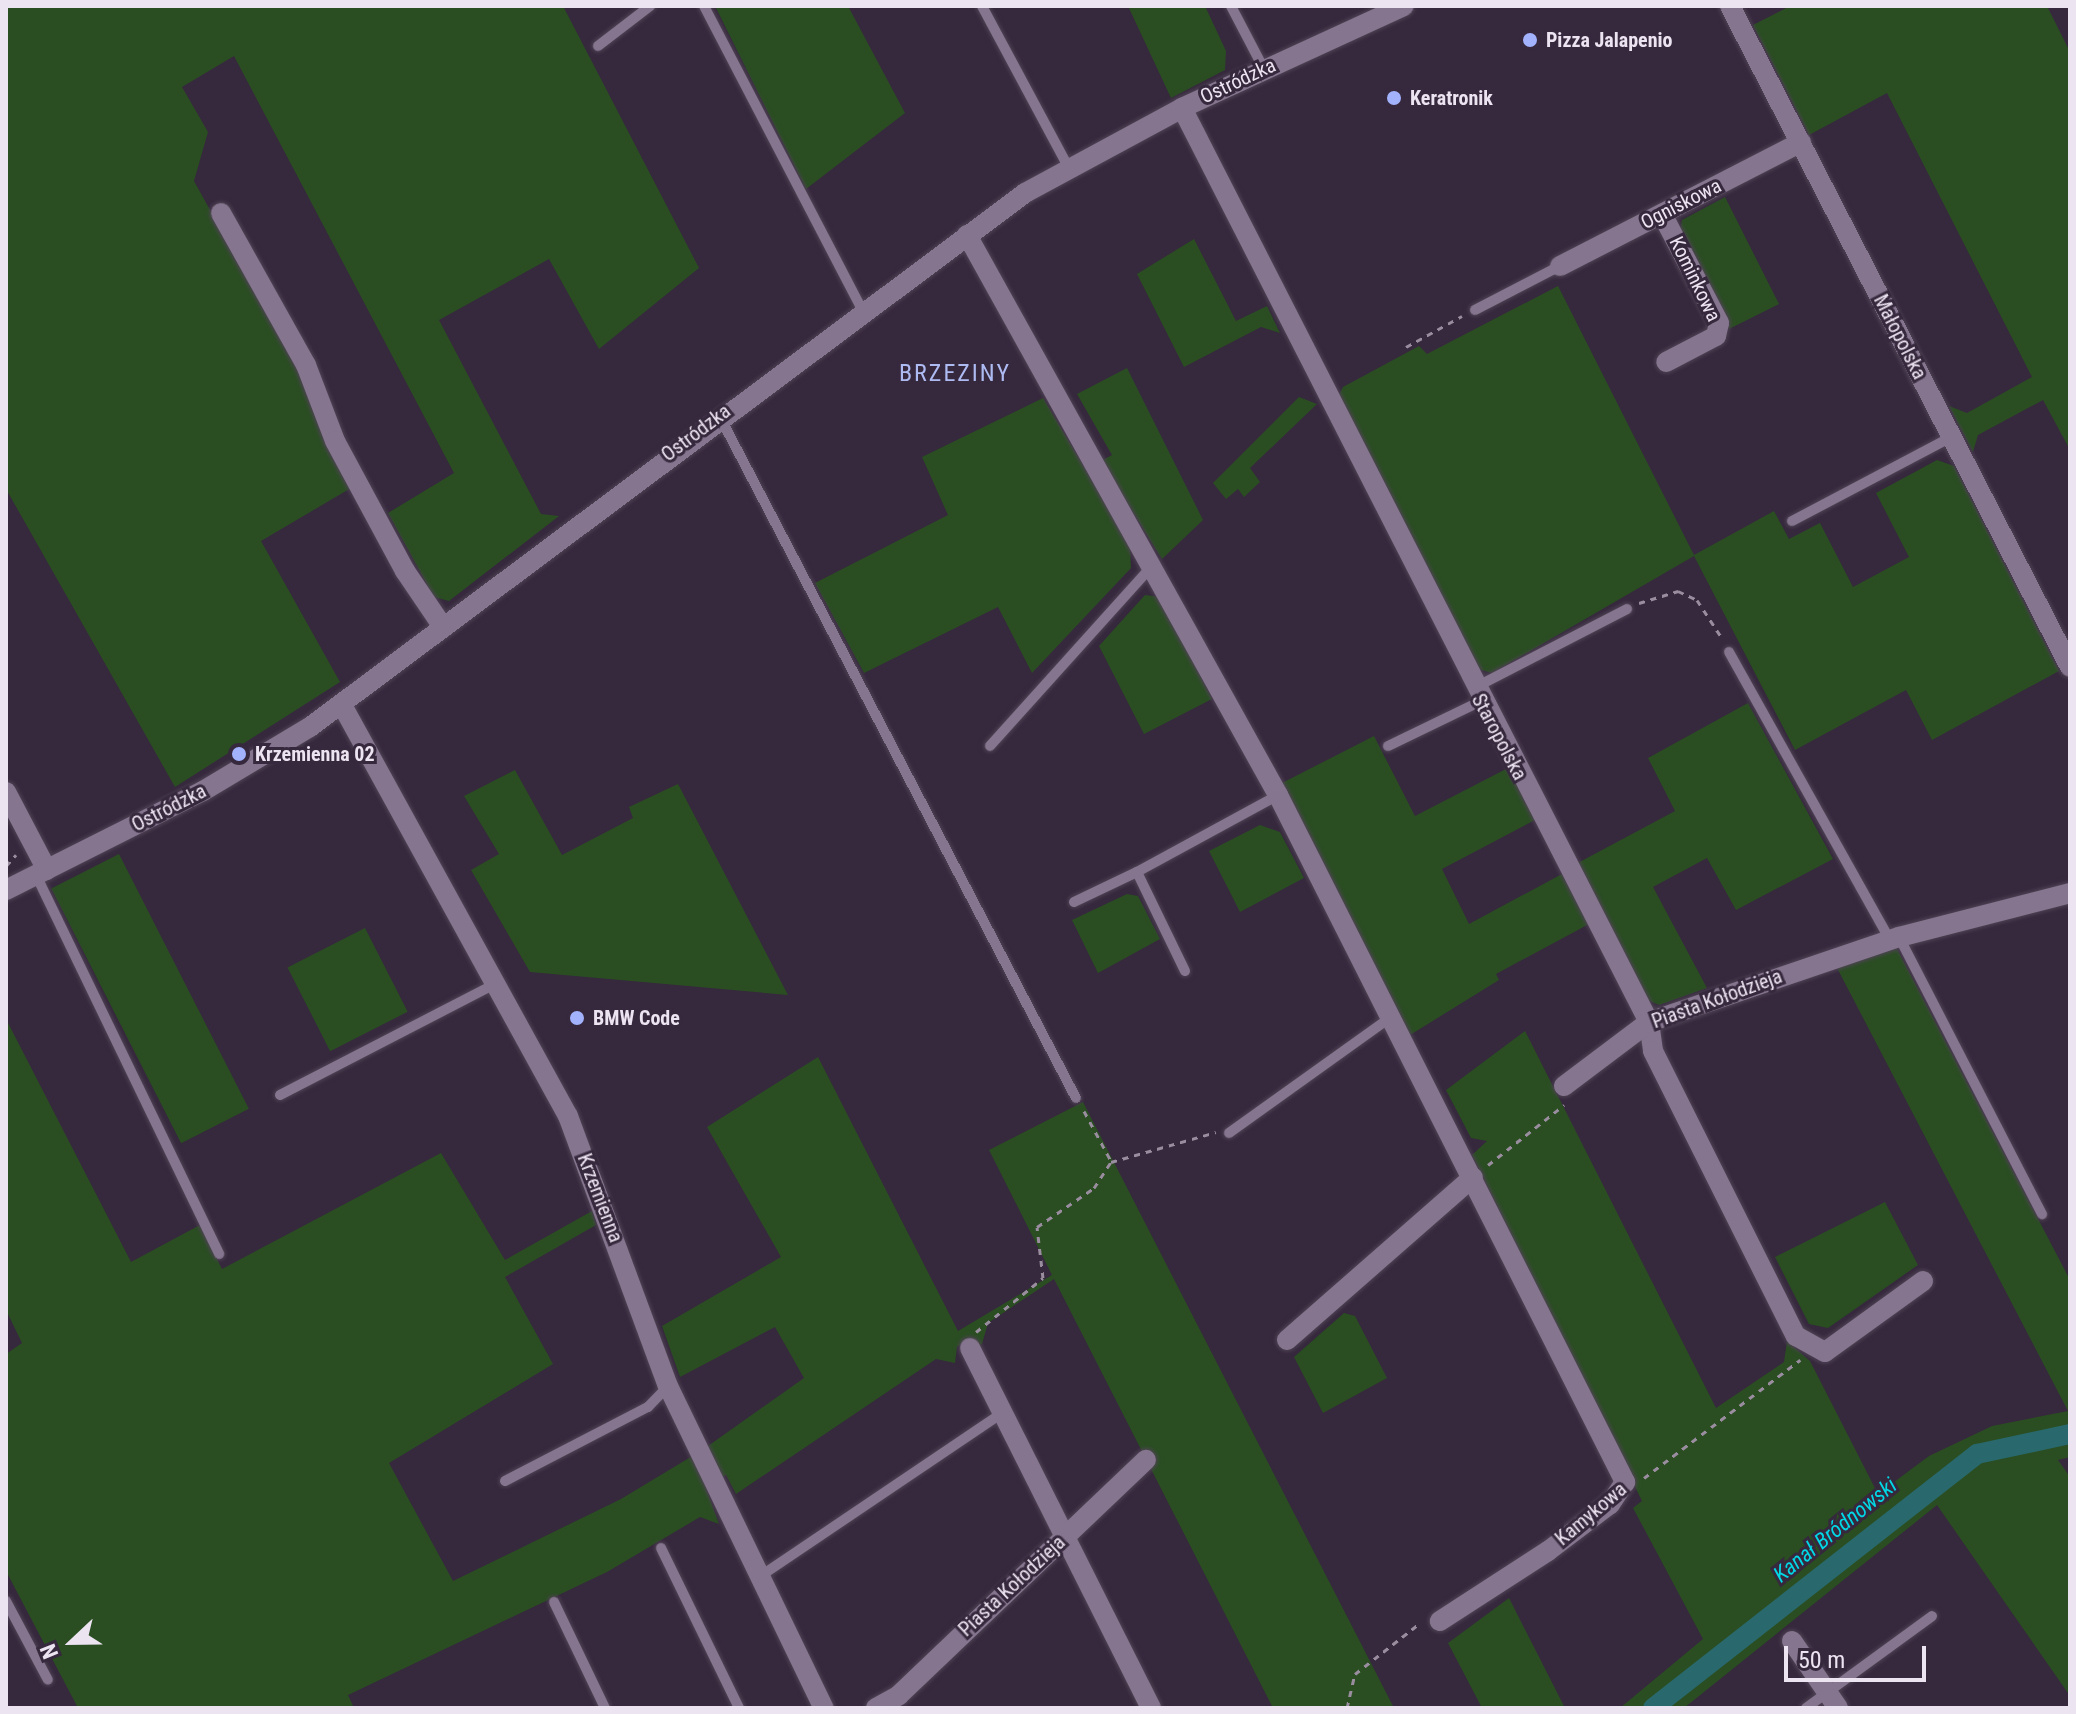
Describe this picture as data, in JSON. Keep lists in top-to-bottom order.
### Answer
{
  "streets": {
    "street": [
      "Ostródzka",
      "Ogniskowa",
      "Kominkowa",
      "Małopolska",
      "Staropolska",
      "Piasta Kołodzieja",
      "Krzemienna",
      "Kamykowa"
    ]
  },
  "crossings": [
    ["Ostródzka", "Staropolska"],
    ["Ostródzka", "Krzemienna"],
    ["Ogniskowa", "Kominkowa"],
    ["Ogniskowa", "Małopolska"],
    ["Staropolska", "Piasta Kołodzieja"],
    ["Staropolska", "Kamykowa"]
  ],
  "districts": ["BRZEZINY"],
  "water": ["Kanał Bródnowski"],
  "places": [
    "Pizza Jalapenio",
    "Keratronik",
    "Krzemienna 02",
    "BMW Code"
  ],
  "scale_bar": "50 m",
  "north": "left"
}
